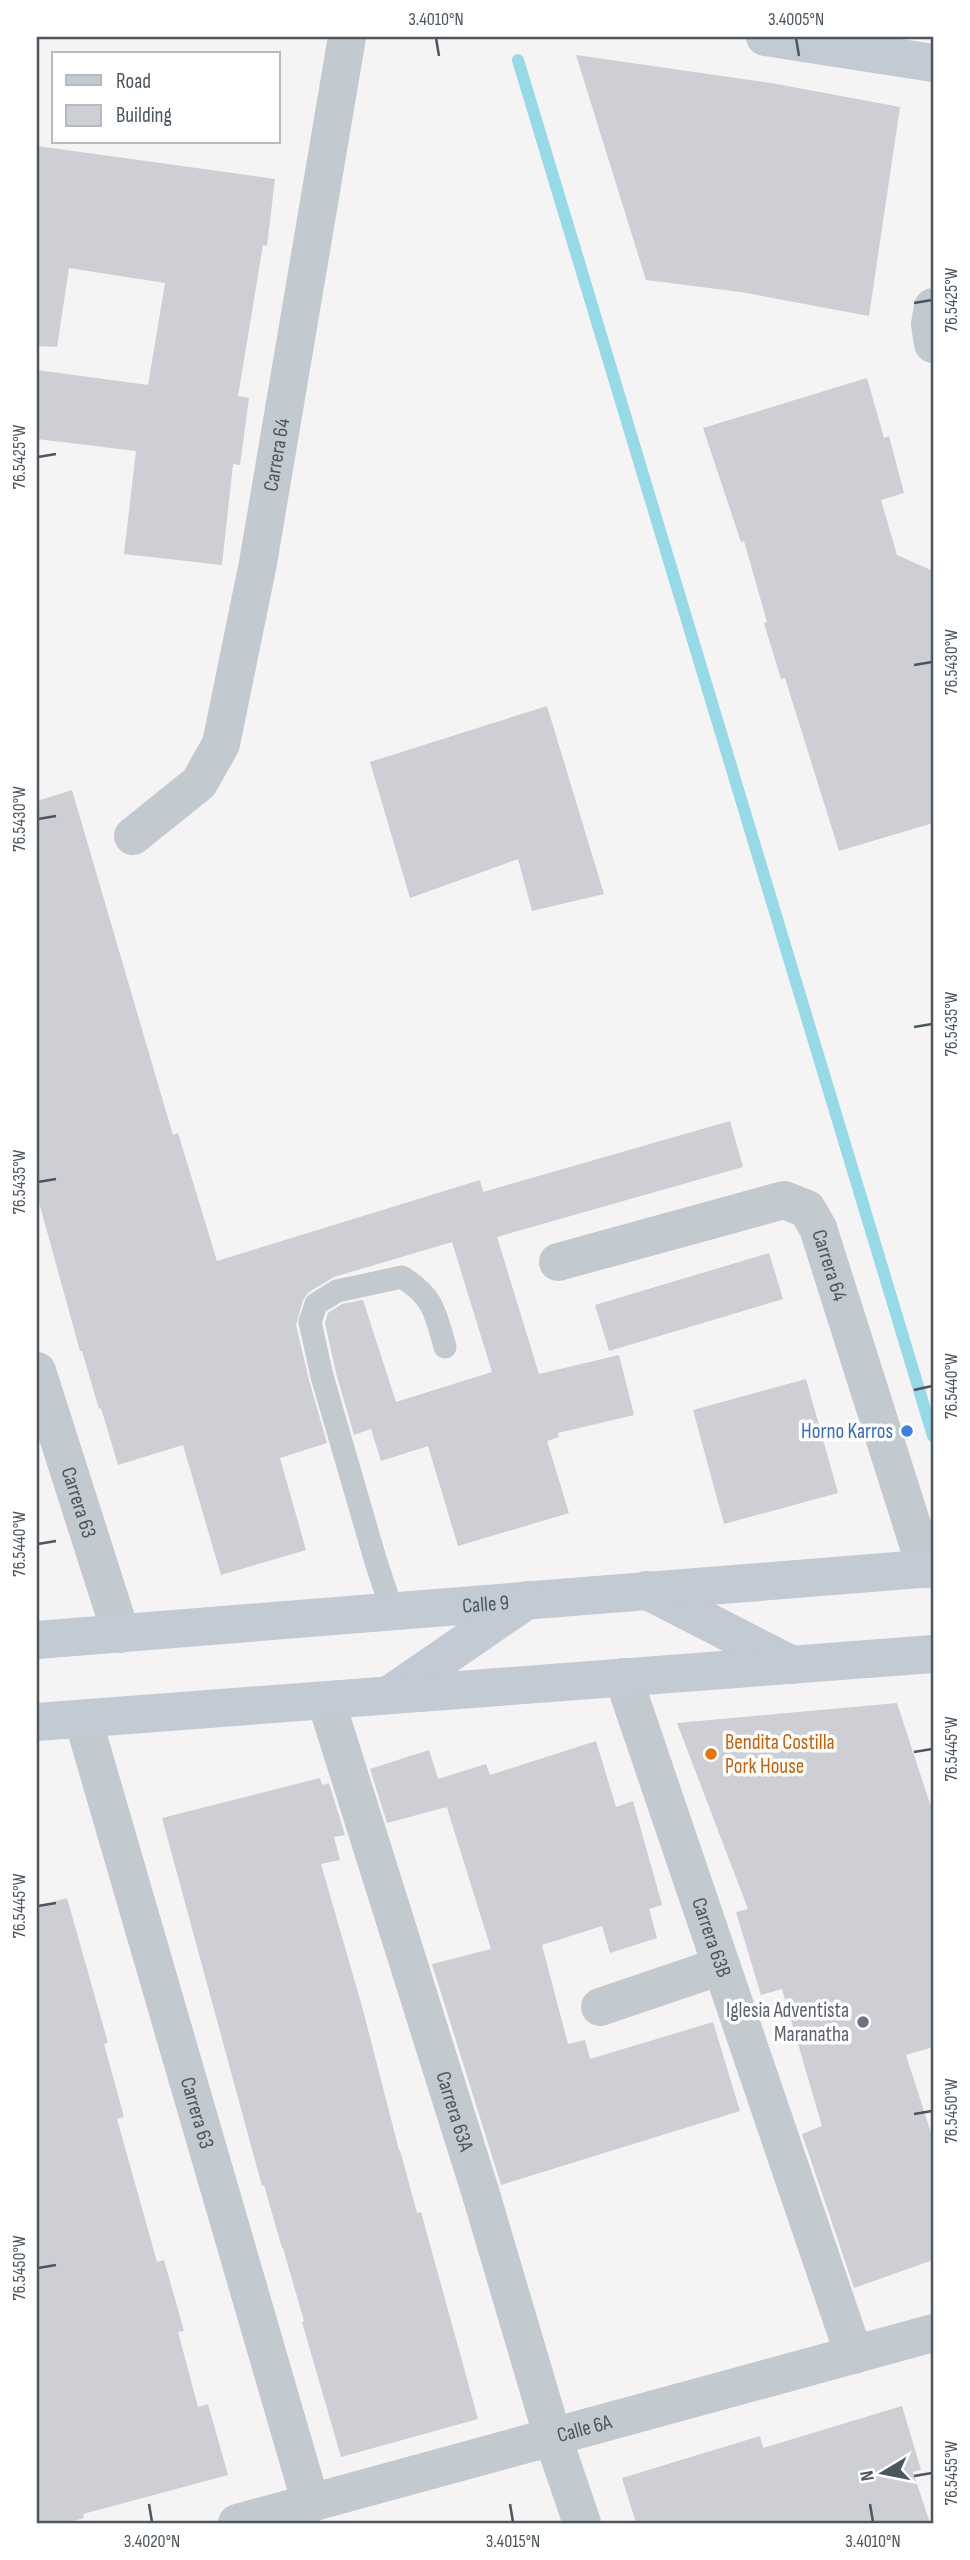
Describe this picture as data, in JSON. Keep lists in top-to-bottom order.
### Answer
{
  "streets": {
    "main road": ["Calle 9"],
    "street": [
      "Carrera 64",
      "Carrera 63",
      "Carrera 63B",
      "Carrera 63A",
      "Calle 6A"
    ]
  },
  "crossings": [
    ["Carrera 64", "Calle 9"],
    ["Carrera 63", "Calle 9"],
    ["Carrera 63", "Calle 6A"],
    ["Carrera 63B", "Calle 6A"],
    ["Carrera 63A", "Calle 6A"]
  ],
  "places": ["Horno Karros", "Bendita Costilla Pork House", "Iglesia Adventista Maranatha"],
  "legend": ["Road", "Building"],
  "north": "left",
  "coordinates": [
    "3.4010°N",
    "3.4005°N",
    "76.5425°W",
    "76.5430°W",
    "76.5435°W",
    "76.5440°W",
    "76.5445°W",
    "76.5450°W",
    "76.5455°W",
    "3.4020°N",
    "3.4015°N"
  ]
}
